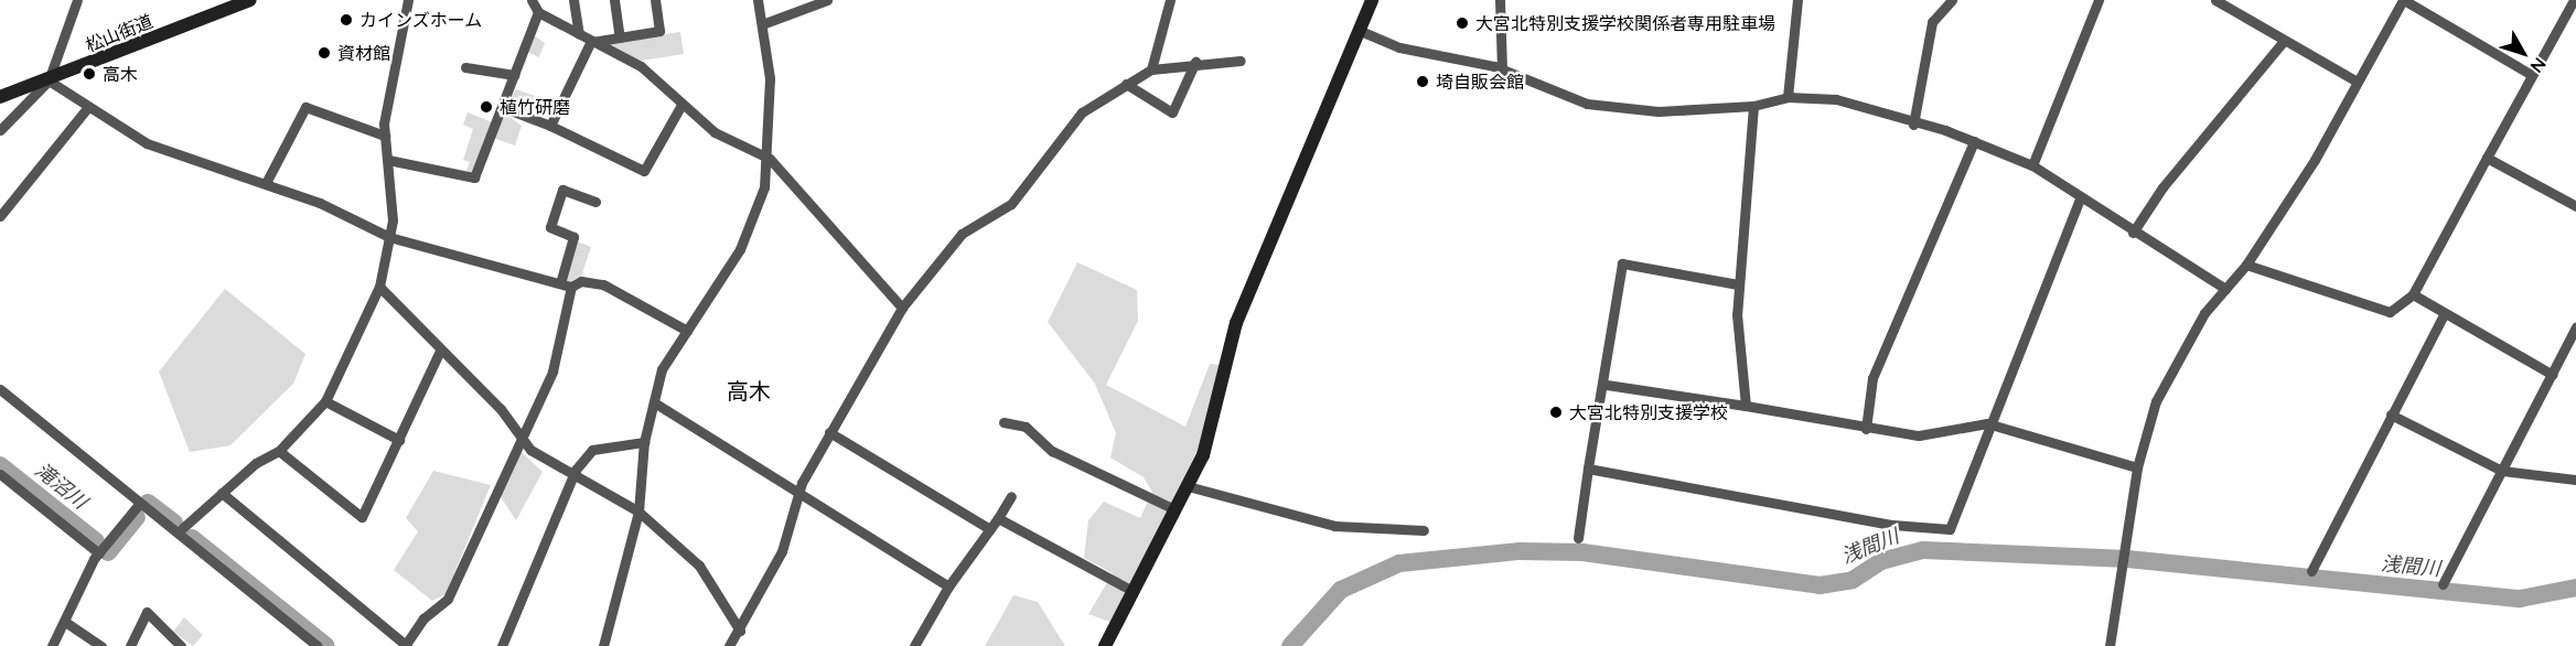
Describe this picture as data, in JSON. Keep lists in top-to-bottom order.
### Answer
{
  "streets": {
    "street": ["松山街道"]
  },
  "districts": ["高木"],
  "water": ["滝沼川", "浅間川"],
  "places": [
    "カインズホーム",
    "大宮北特別支援学校関係者専用駐車場",
    "資材館",
    "高木",
    "埼自販会館",
    "植竹研磨",
    "大宮北特別支援学校"
  ],
  "north": "bottom right"
}
